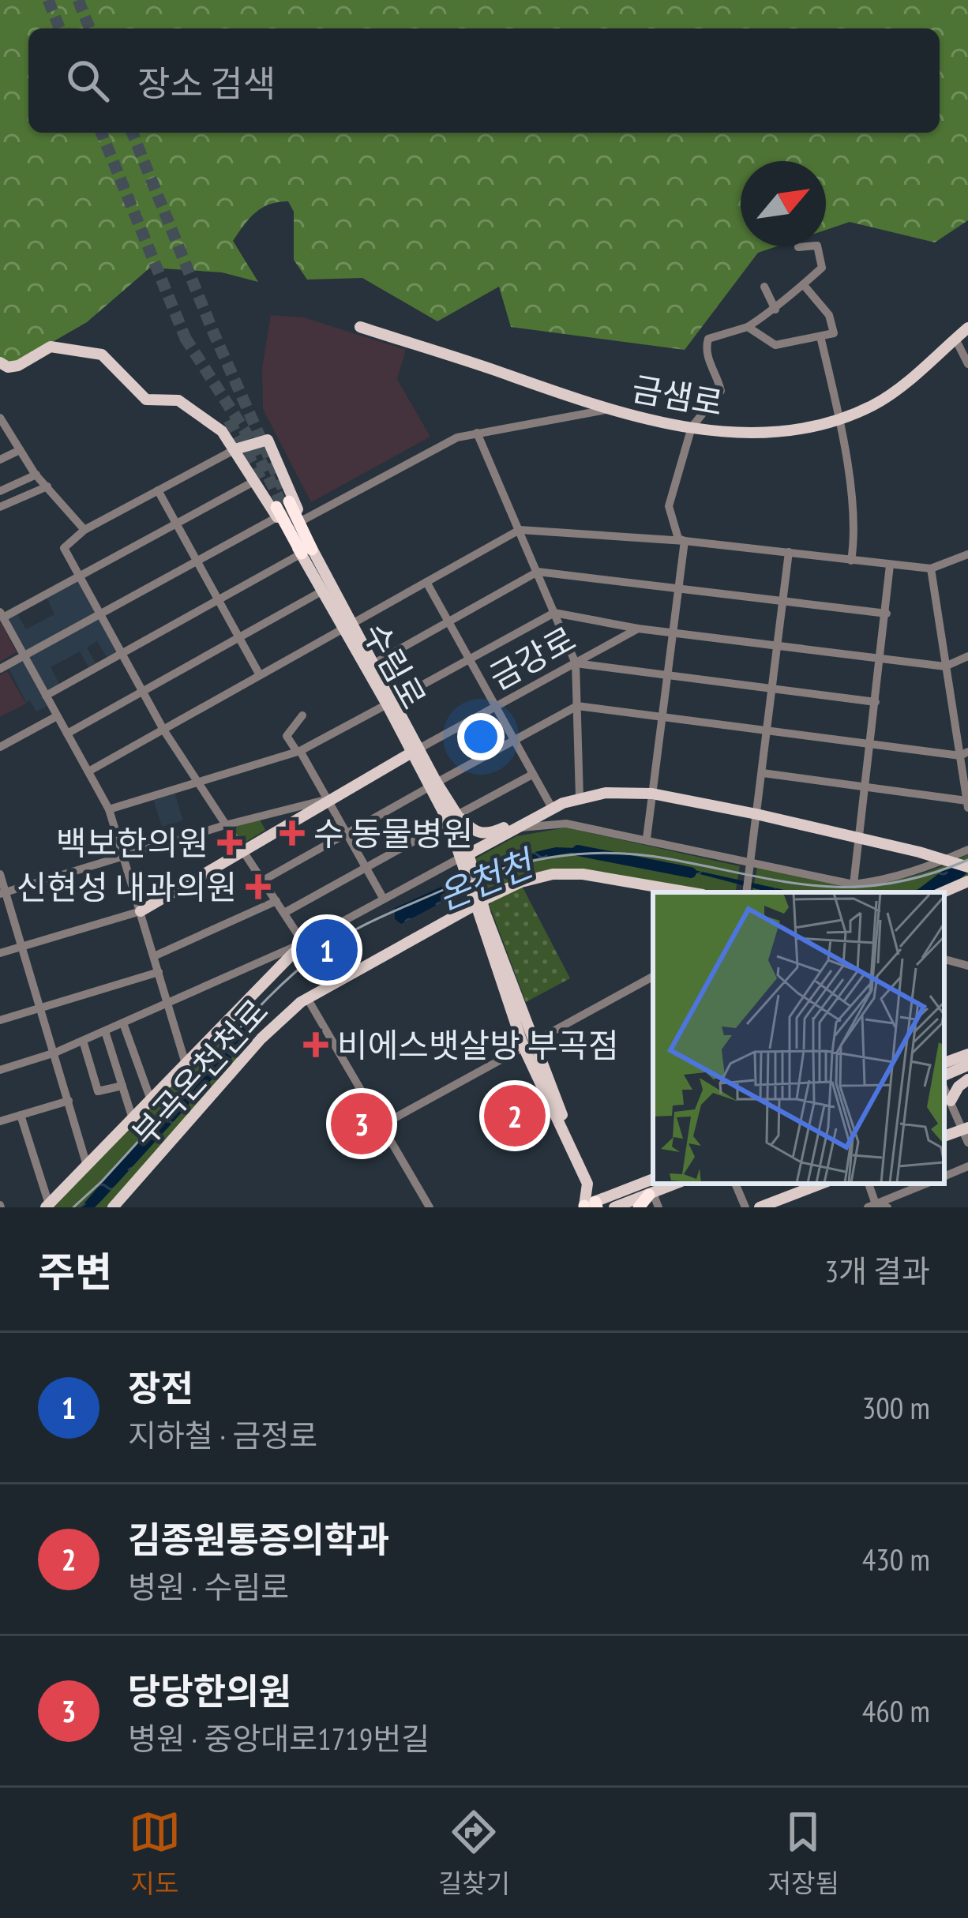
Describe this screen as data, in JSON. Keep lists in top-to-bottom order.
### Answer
{
  "streets": {
    "main road": [
      "금샘로",
      "금강로",
      "수림로",
      "부곡온천천로"
    ]
  },
  "crossings": [
    ["금강로", "수림로"],
    ["수림로", "부곡온천천로"]
  ],
  "water": ["온천천"],
  "places": {
    "health": [
      "수 동물병원",
      "백보한의원",
      "신현성 내과의원",
      "비에스뱃살방 부곡점"
    ]
  },
  "north": "top right",
  "page": {
    "search": "장소 검색",
    "pins": ["1", "2", "3"],
    "heading": ["주변", "3개 결과"],
    "list": [
      {
        "mark": "1",
        "name": "장전",
        "note": "지하철 · 금정로",
        "value": "300 m"
      },
      {
        "mark": "2",
        "name": "김종원통증의학과",
        "note": "병원 · 수림로",
        "value": "430 m"
      },
      {
        "mark": "3",
        "name": "당당한의원",
        "note": "병원 · 중앙대로1719번길",
        "value": "460 m"
      }
    ],
    "nav": ["지도", "길찾기", "저장됨"]
  }
}
